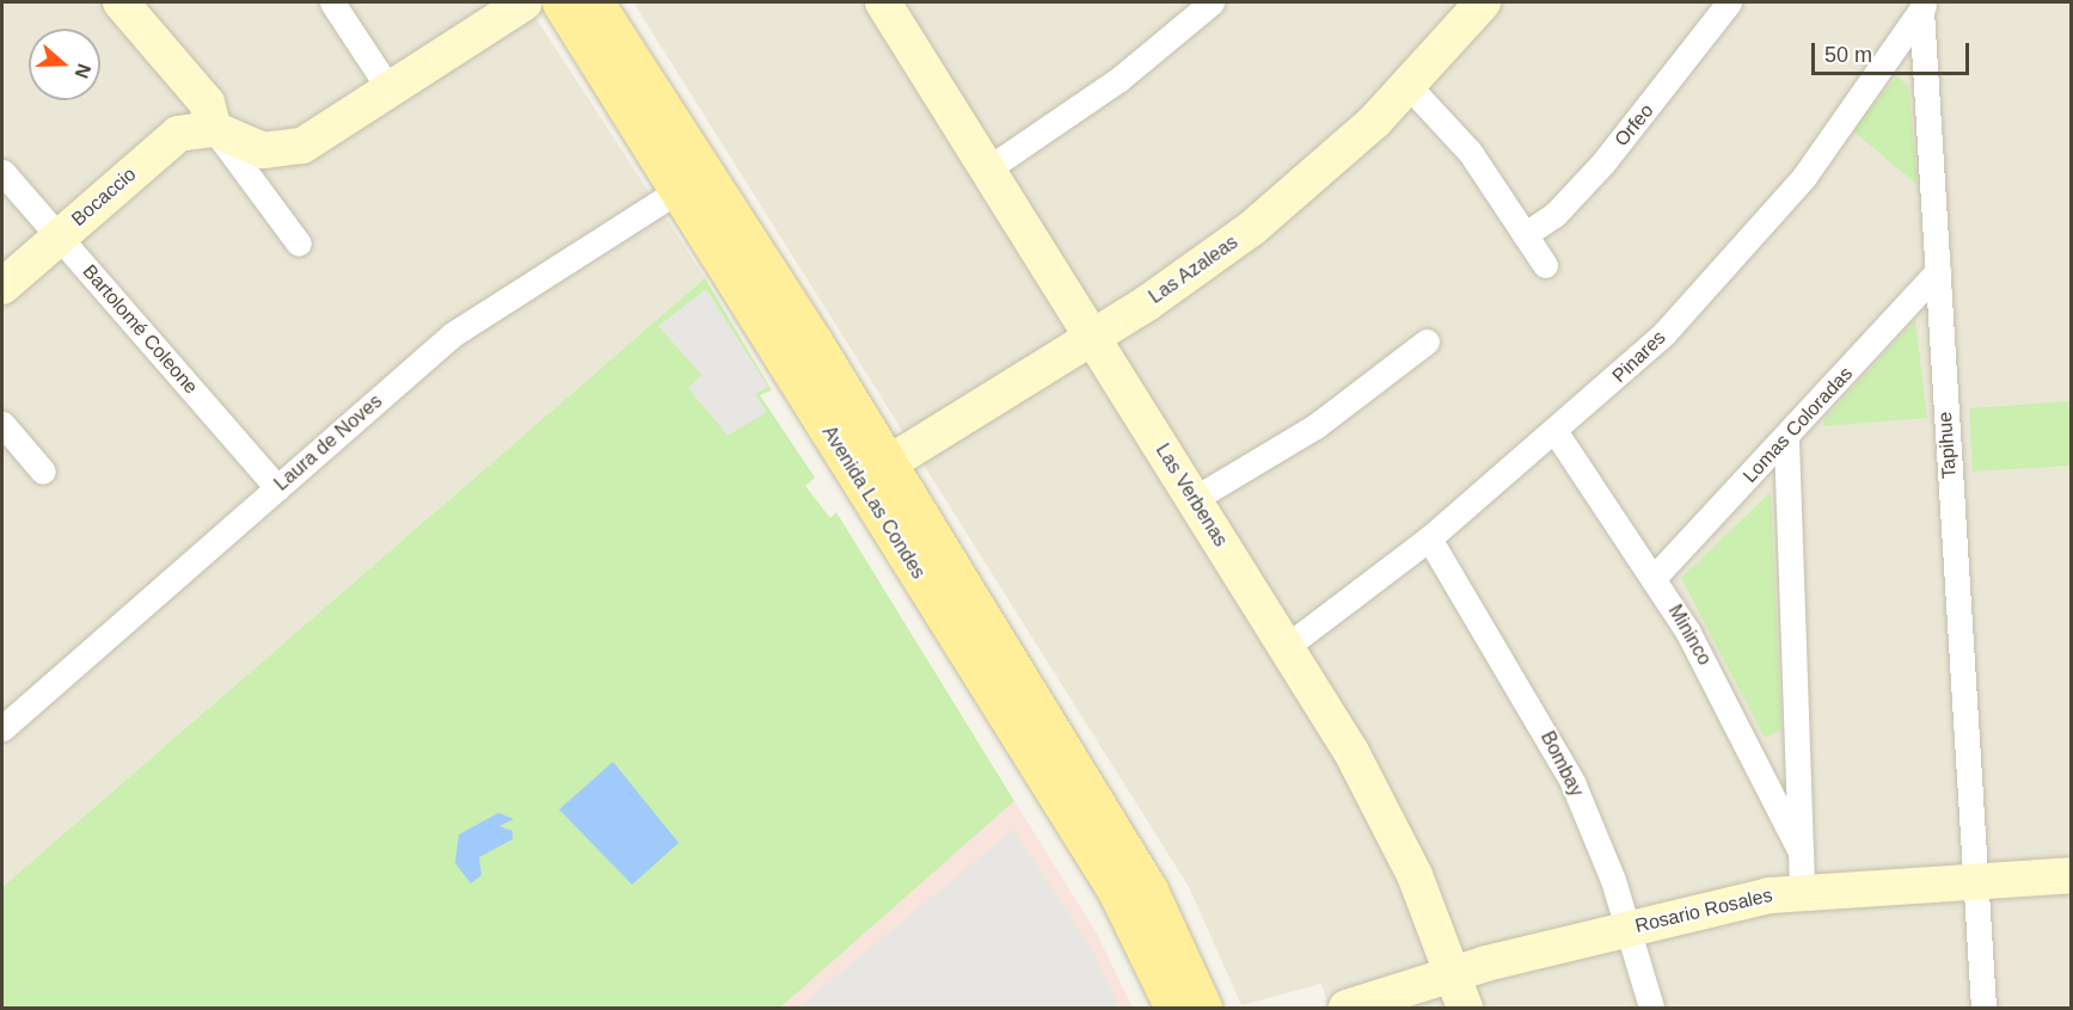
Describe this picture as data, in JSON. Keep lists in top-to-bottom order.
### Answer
{
  "streets": {
    "main road": ["Avenida Las Condes"],
    "street": [
      "Orfeo",
      "Bocaccio",
      "Las Azaleas",
      "Bartolomé Coleone",
      "Pinares",
      "Lomas Coloradas",
      "Laura de Noves",
      "Tapihue",
      "Las Verbenas",
      "Mininco",
      "Bombay",
      "Rosario Rosales"
    ]
  },
  "crossings": [
    ["Bocaccio", "Bartolomé Coleone"],
    ["Las Azaleas", "Las Verbenas"],
    ["Las Azaleas", "Avenida Las Condes"],
    ["Bartolomé Coleone", "Laura de Noves"],
    ["Pinares", "Tapihue"],
    ["Pinares", "Las Verbenas"],
    ["Pinares", "Mininco"],
    ["Pinares", "Bombay"],
    ["Lomas Coloradas", "Tapihue"],
    ["Lomas Coloradas", "Mininco"],
    ["Laura de Noves", "Avenida Las Condes"],
    ["Tapihue", "Rosario Rosales"],
    ["Las Verbenas", "Rosario Rosales"],
    ["Mininco", "Rosario Rosales"],
    ["Bombay", "Rosario Rosales"]
  ],
  "scale_bar": "50 m",
  "north": "right"
}
